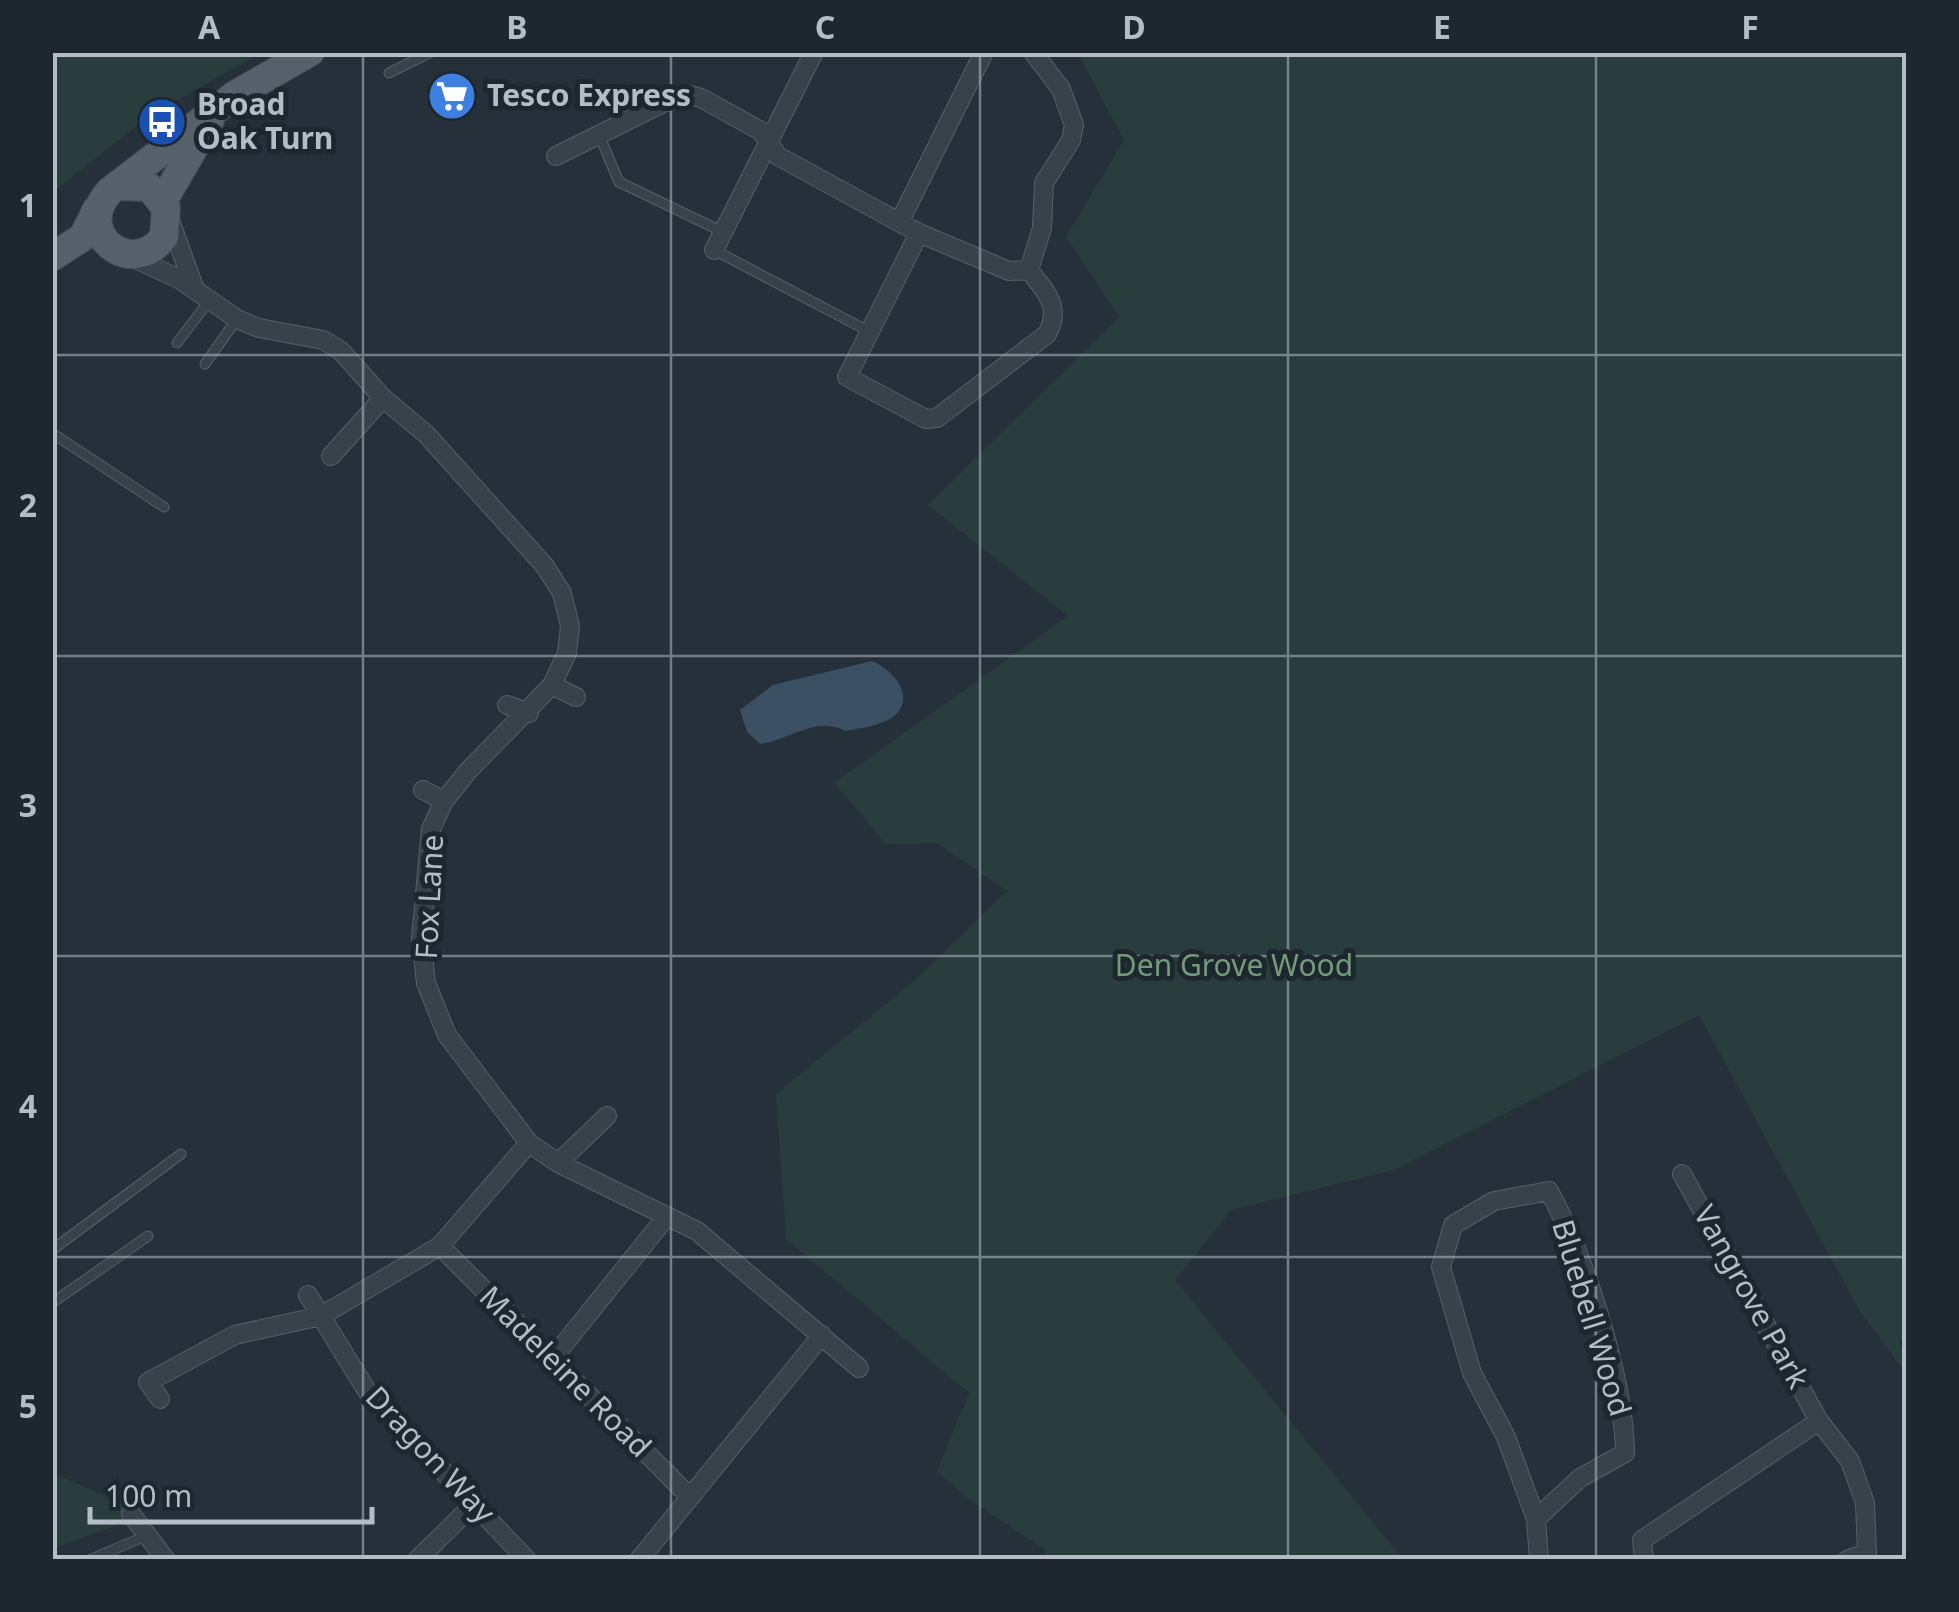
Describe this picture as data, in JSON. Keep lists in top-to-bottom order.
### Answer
{
  "streets": {
    "street": [
      "Fox Lane",
      "Vangrove Park",
      "Bluebell Wood",
      "Madeleine Road",
      "Dragon Way"
    ]
  },
  "parks": ["Den Grove Wood"],
  "places": {
    "supermarket": ["Tesco Express"],
    "bus stop": ["Broad Oak Turn"]
  },
  "scale_bar": "100 m",
  "grid": {
    "columns": [
      "A",
      "B",
      "C",
      "D",
      "E",
      "F"
    ],
    "rows": [
      "1",
      "2",
      "3",
      "4",
      "5"
    ]
  }
}
